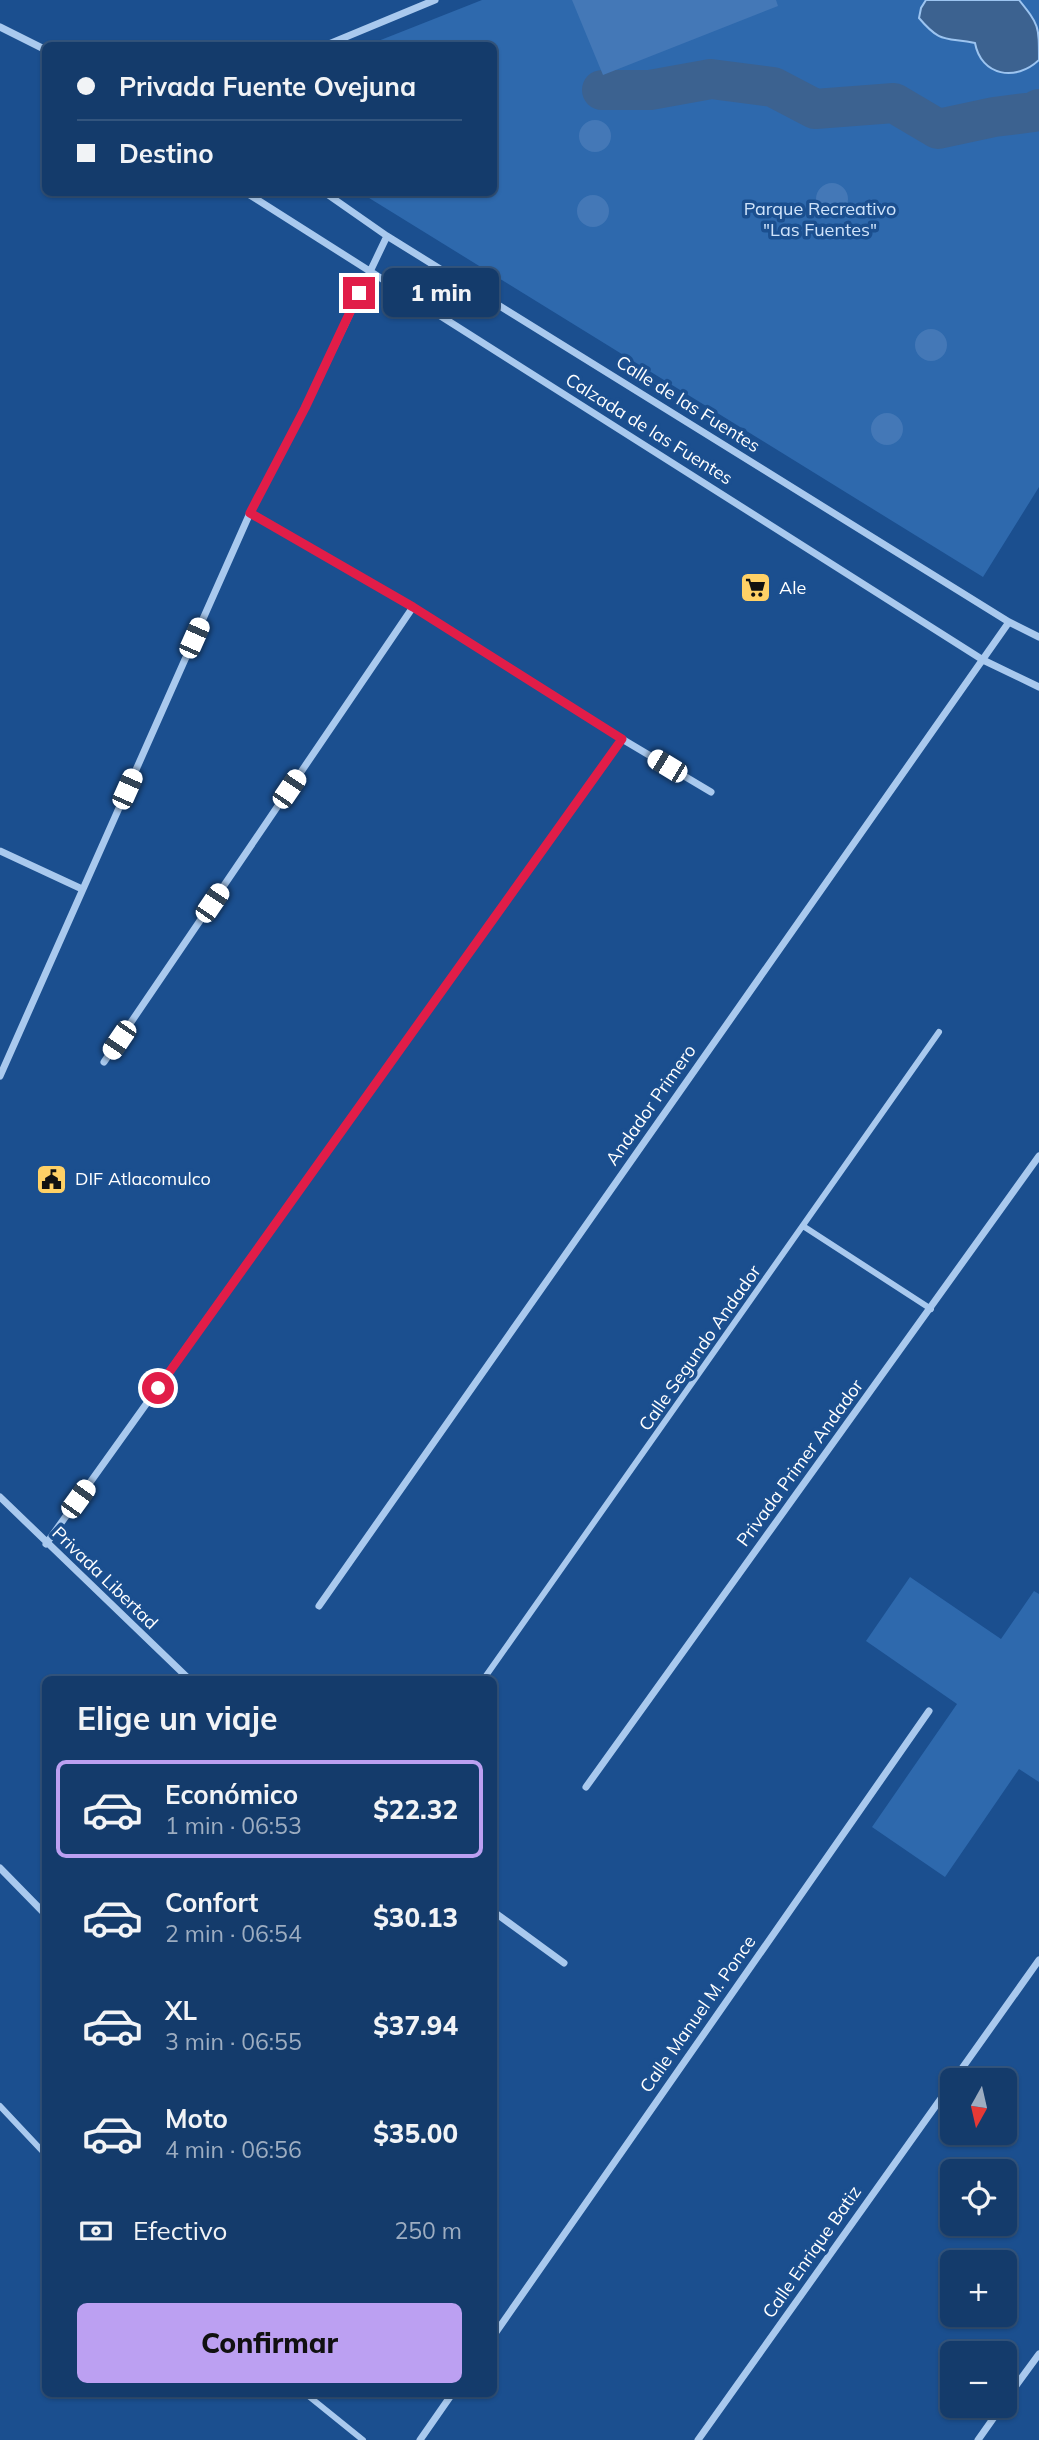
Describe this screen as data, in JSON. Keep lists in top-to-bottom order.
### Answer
{
  "streets": {
    "street": [
      "Calle de las Fuentes",
      "Calzada de las Fuentes",
      "Andador Primero",
      "Calle Segundo Andador",
      "Privada Primer Andador",
      "Privada Libertad",
      "Calle Manuel M. Ponce",
      "Calle Enrique Batiz"
    ]
  },
  "crossings": [
    ["Calle de las Fuentes", "Andador Primero"],
    ["Calzada de las Fuentes", "Andador Primero"]
  ],
  "parks": ["Parque Recreativo \"Las Fuentes\""],
  "places": {
    "supermarket": ["Ale"],
    "public building": ["DIF Atlacomulco"]
  },
  "north": "bottom",
  "page": {
    "banner": ["Privada Fuente Ovejuna", "Destino"],
    "bubble": "1 min",
    "heading": "Elige un viaje",
    "list": [
      {
        "name": "Económico",
        "note": "1 min · 06:53",
        "value": "$22.32"
      },
      {
        "name": "Confort",
        "note": "2 min · 06:54",
        "value": "$30.13"
      },
      {
        "name": "XL",
        "note": "3 min · 06:55",
        "value": "$37.94"
      },
      {
        "name": "Moto",
        "note": "4 min · 06:56",
        "value": "$35.00"
      }
    ],
    "map_buttons": ["+", "−"],
    "pay": ["Efectivo", "250 m"],
    "buttons": "Confirmar"
  }
}
